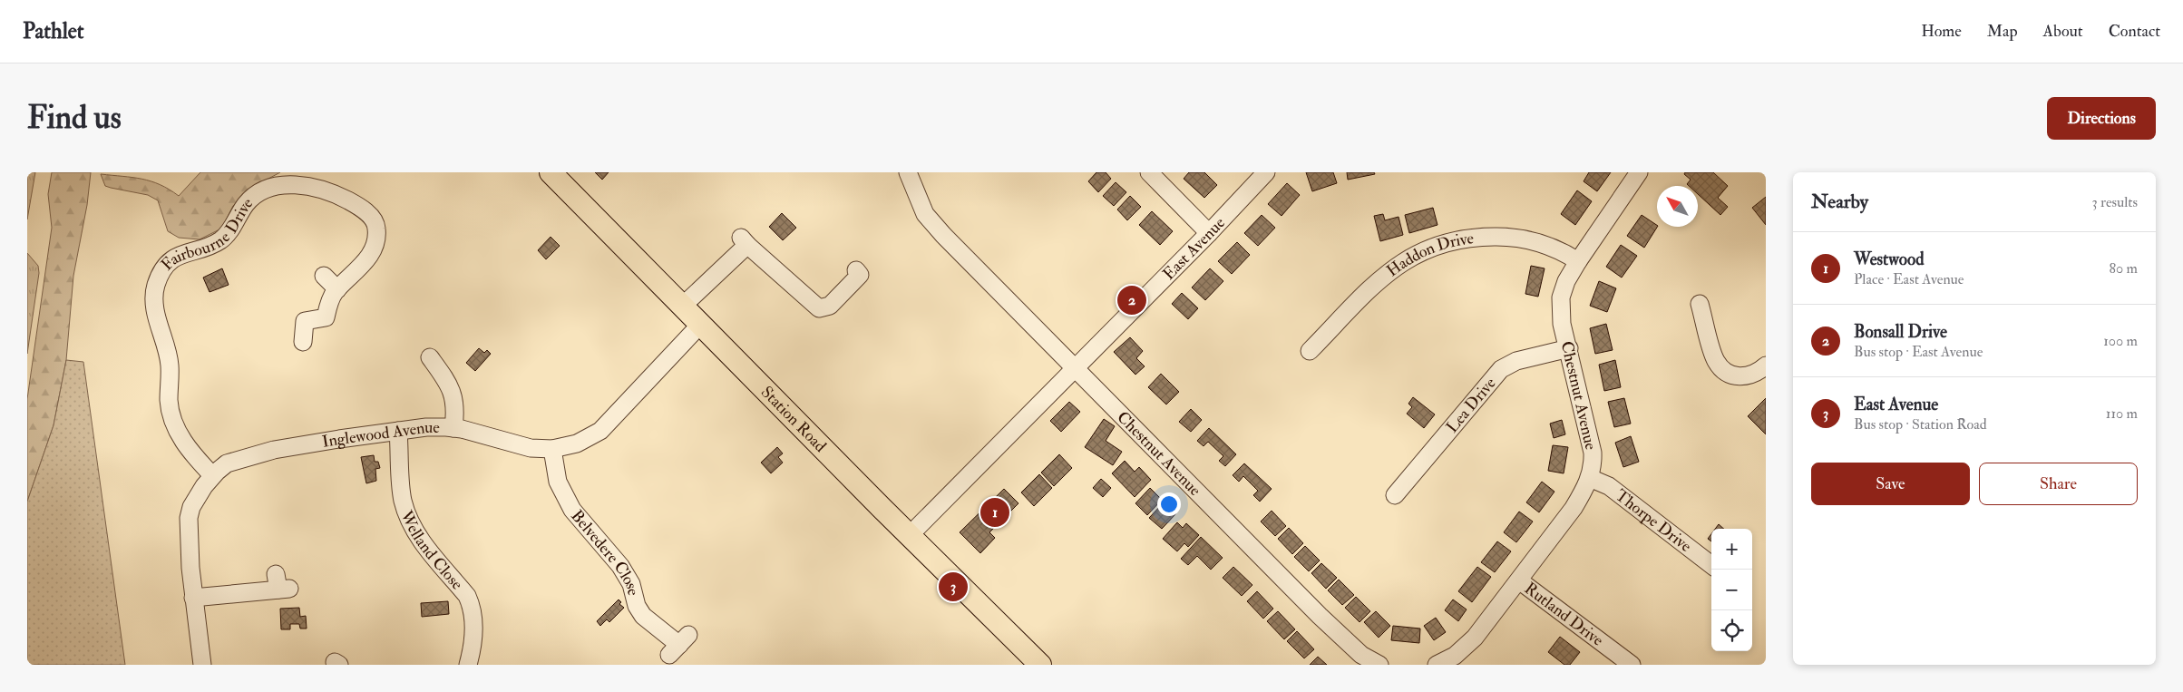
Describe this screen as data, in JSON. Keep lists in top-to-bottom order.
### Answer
{
  "streets": {
    "main road": ["Station Road"],
    "street": [
      "Fairbourne Drive",
      "East Avenue",
      "Haddon Drive",
      "Chestnut Avenue",
      "Lea Drive",
      "Inglewood Avenue",
      "Thorpe Drive",
      "Welland Close",
      "Belvedere Close",
      "Rutland Drive"
    ]
  },
  "crossings": [
    ["Fairbourne Drive", "Inglewood Avenue"],
    ["East Avenue", "Chestnut Avenue"],
    ["East Avenue", "Station Road"],
    ["Haddon Drive", "Chestnut Avenue"],
    ["Chestnut Avenue", "Lea Drive"],
    ["Chestnut Avenue", "Thorpe Drive"],
    ["Chestnut Avenue", "Rutland Drive"],
    ["Station Road", "Inglewood Avenue"],
    ["Inglewood Avenue", "Welland Close"],
    ["Inglewood Avenue", "Belvedere Close"]
  ],
  "north": "top left",
  "page": {
    "header": "Pathlet",
    "nav": [
      "Home",
      "Map",
      "About",
      "Contact"
    ],
    "buttons": [
      "Directions",
      ["Save", "Share"]
    ],
    "title": "Find us",
    "heading": ["Nearby", "3 results"],
    "list": [
      {
        "mark": "1",
        "name": "Westwood",
        "note": "Place · East Avenue",
        "value": "80 m"
      },
      {
        "mark": "2",
        "name": "Bonsall Drive",
        "note": "Bus stop · East Avenue",
        "value": "100 m"
      },
      {
        "mark": "3",
        "name": "East Avenue",
        "note": "Bus stop · Station Road",
        "value": "110 m"
      }
    ],
    "pins": ["2", "1", "3"],
    "map_buttons": ["+", "−"]
  }
}
